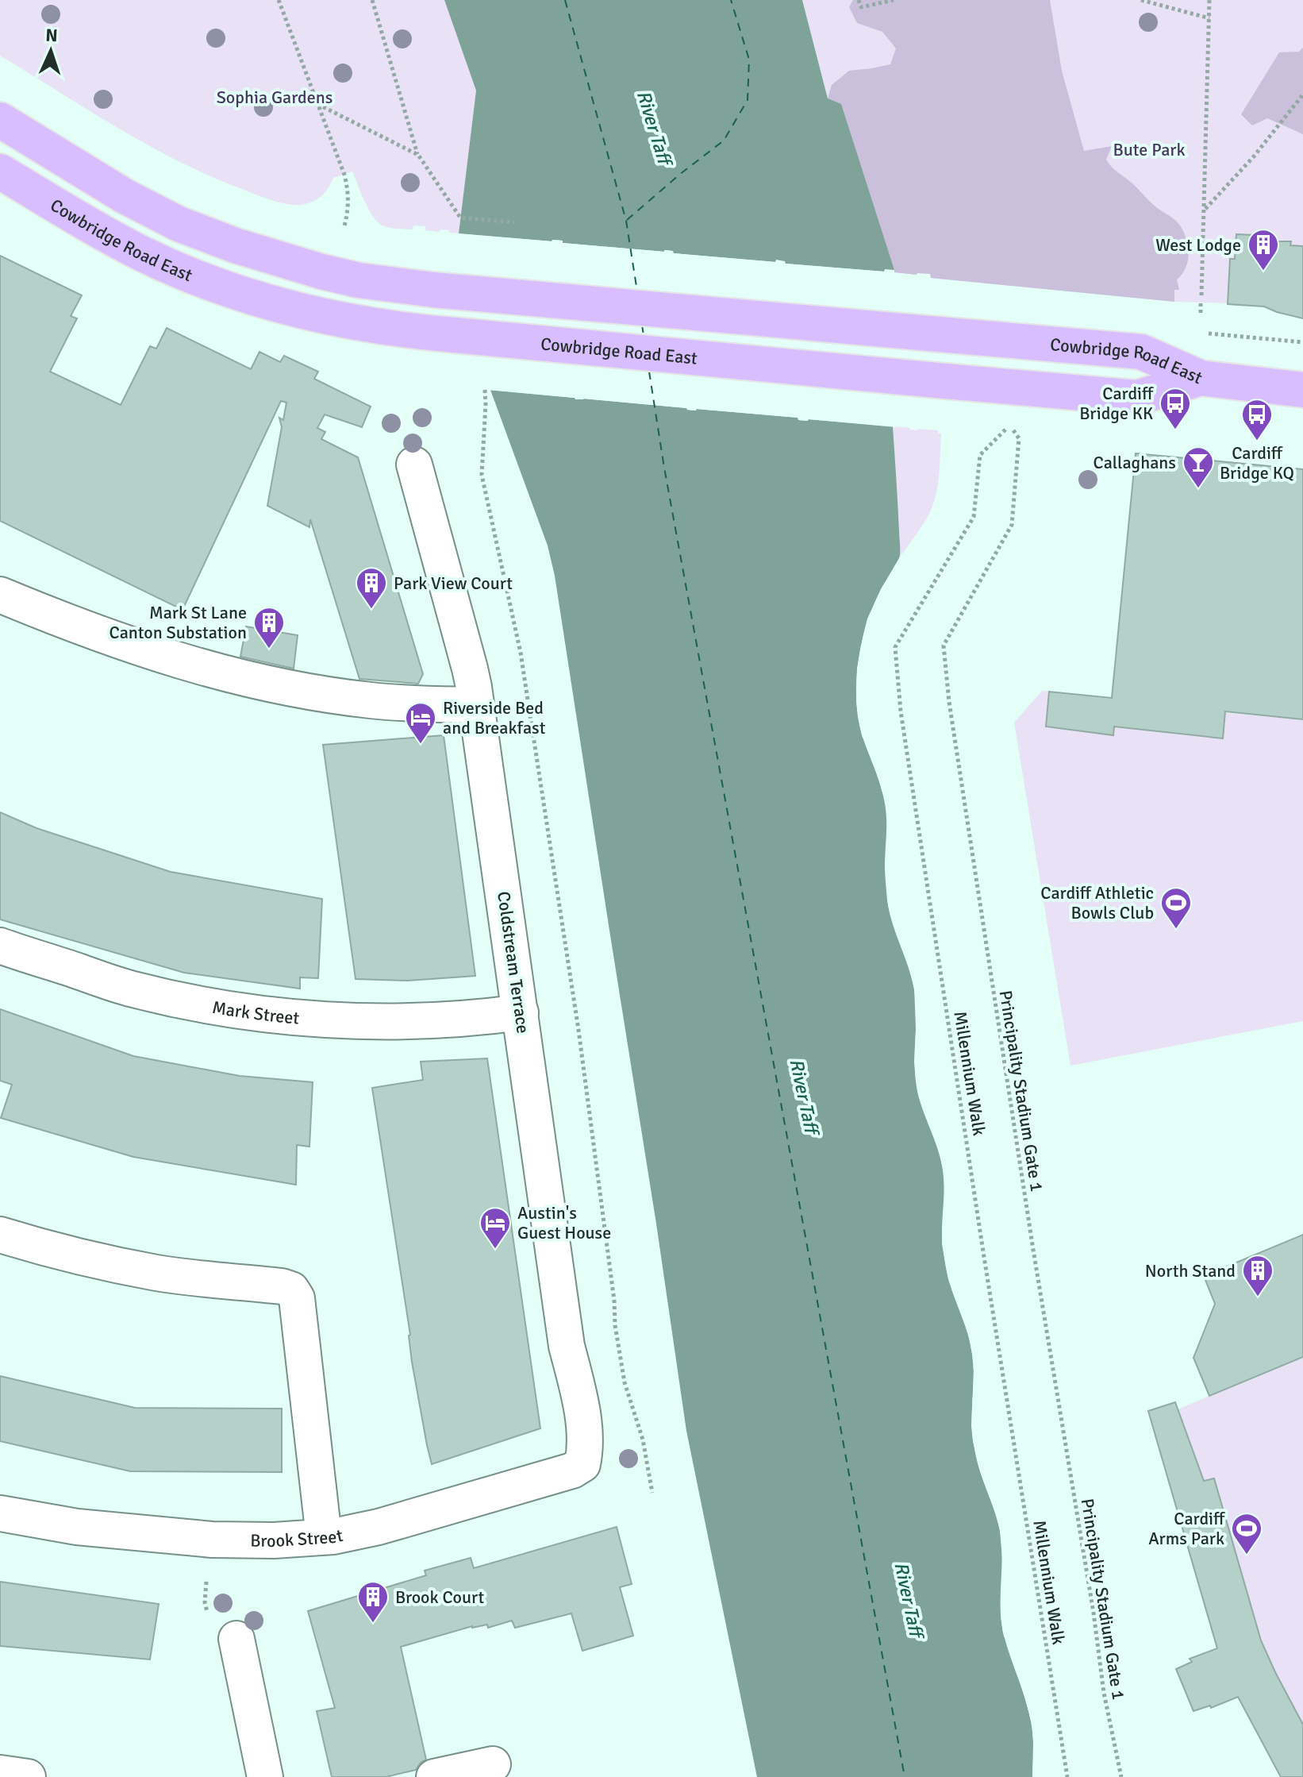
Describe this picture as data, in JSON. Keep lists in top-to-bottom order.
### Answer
{
  "streets": {
    "main road": ["Cowbridge Road East"],
    "street": ["Coldstream Terrace", "Mark Street", "Brook Street"],
    "path": ["Millennium Walk", "Principality Stadium Gate 1"]
  },
  "crossings": [
    ["Coldstream Terrace", "Mark Street"],
    ["Coldstream Terrace", "Brook Street"],
    ["Millennium Walk", "Principality Stadium Gate 1"]
  ],
  "water": ["River Taff"],
  "parks": ["Sophia Gardens", "Bute Park"],
  "places": {
    "building": [
      "West Lodge",
      "Park View Court",
      "Mark St Lane Canton Substation",
      "North Stand",
      "Brook Court"
    ],
    "bus stop": ["Cardiff Bridge KK", "Cardiff Bridge KQ"],
    "bar": ["Callaghans"],
    "hotel": ["Riverside Bed and Breakfast", "Austin's Guest House"],
    "sports": ["Cardiff Athletic Bowls Club", "Cardiff Arms Park"]
  },
  "north": "top"
}
